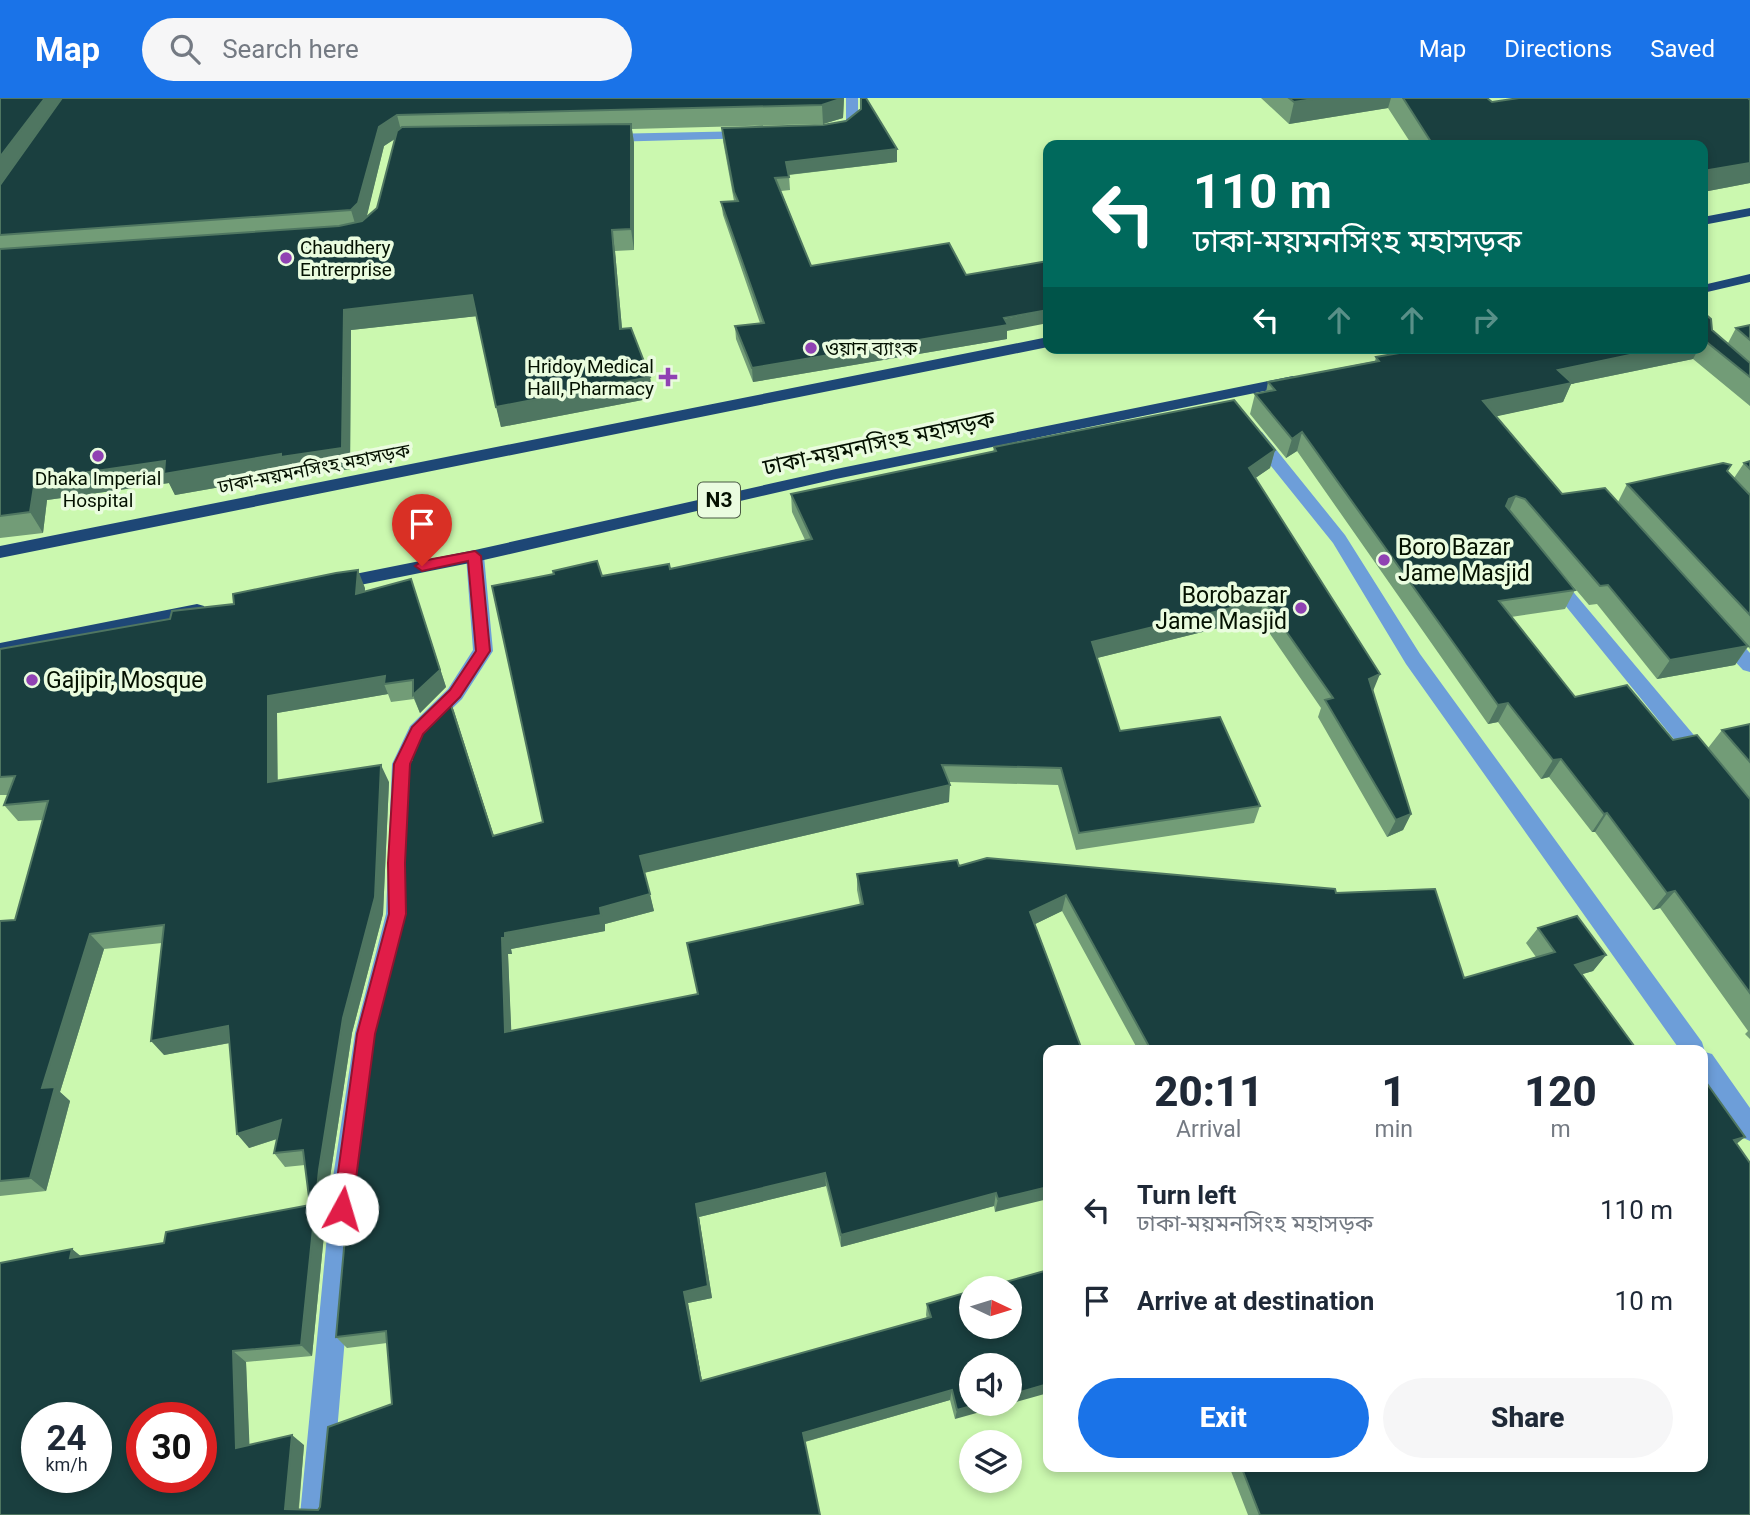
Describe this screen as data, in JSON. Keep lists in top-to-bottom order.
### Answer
{
  "streets": {
    "highway": ["ঢাকা-ময়মনসিংহ মহাসড়ক", "N3"]
  },
  "places": {
    "other": [
      "Chaudhery Entrerprise",
      "ওয়ান ব্যাংক",
      "Dhaka Imperial Hospital",
      "Boro Bazar Jame Masjid",
      "Borobazar Jame Masjid",
      "Gajipir, Mosque"
    ],
    "health": ["Hridoy Medical Hall, Pharmacy"]
  },
  "north": "right",
  "page": {
    "header": "Map",
    "search": "Search here",
    "nav": ["Map", "Directions", "Saved"],
    "turn": ["110 m", "ঢাকা-ময়মনসিংহ মহাসড়ক"],
    "eta": [
      "20:11",
      "Arrival",
      "1",
      "min",
      "120",
      "m"
    ],
    "list": [
      {
        "name": "Turn left",
        "note": "ঢাকা-ময়মনসিংহ মহাসড়ক",
        "value": "110 m"
      },
      {
        "name": "Arrive at destination",
        "value": "10 m"
      }
    ],
    "buttons": ["Exit", "Share"],
    "speed": "24 km/h",
    "limit": "30"
  }
}
